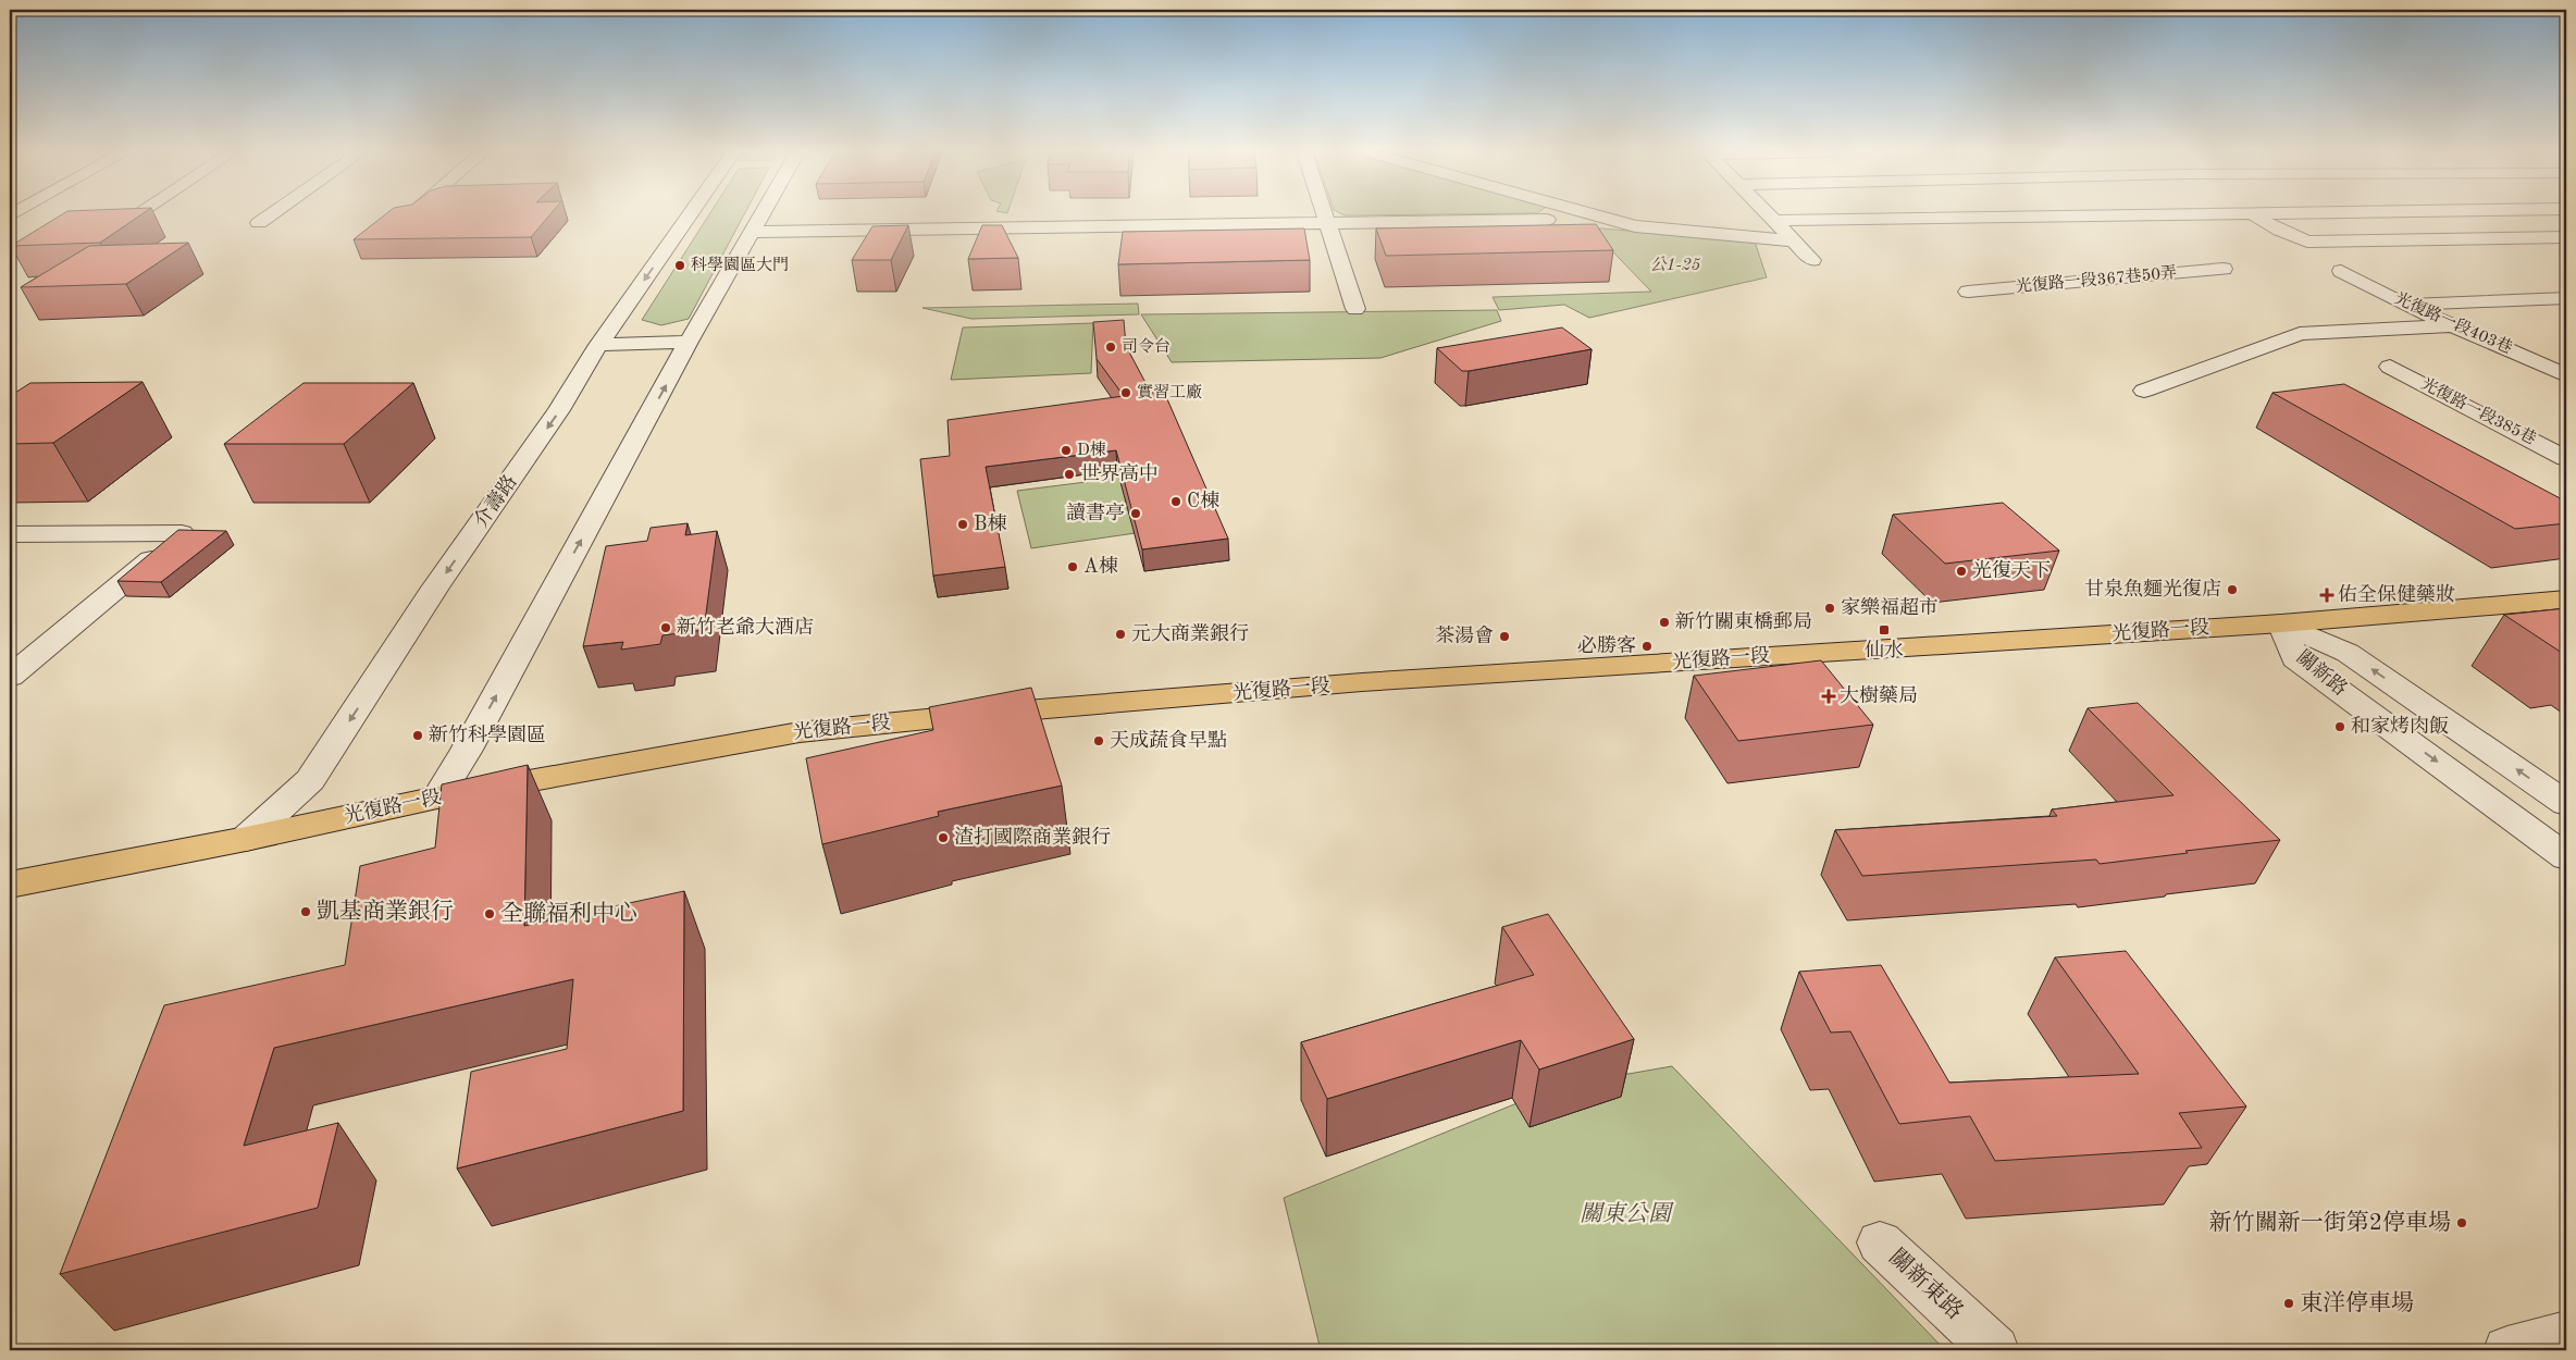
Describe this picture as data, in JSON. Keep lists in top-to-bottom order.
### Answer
{
  "streets": {
    "main road": ["光復路一段"],
    "street": [
      "光復路一段367巷50弄",
      "光復路一段403巷",
      "光復路一段385巷",
      "介壽路",
      "關新路",
      "關新東路"
    ]
  },
  "crossings": [
    ["介壽路", "光復路一段"],
    ["光復路一段", "關新路"]
  ],
  "parks": ["公1-25", "關東公園"],
  "places": {
    "other": [
      "科學園區大門",
      "司令台",
      "實習工廠",
      "D棟",
      "世界高中",
      "C棟",
      "讀書亭",
      "B棟",
      "A棟",
      "光復天下",
      "甘泉魚麵光復店",
      "家樂福超市",
      "新竹關東橋郵局",
      "新竹老爺大酒店",
      "元大商業銀行",
      "茶湯會",
      "必勝客",
      "和家烤肉飯",
      "新竹科學園區",
      "天成蔬食早點",
      "渣打國際商業銀行",
      "凱基商業銀行",
      "全聯福利中心",
      "新竹關新一街第2停車場",
      "東洋停車場"
    ],
    "health": ["佑全保健藥妝", "大樹藥局"],
    "transit": ["仙水"]
  }
}
